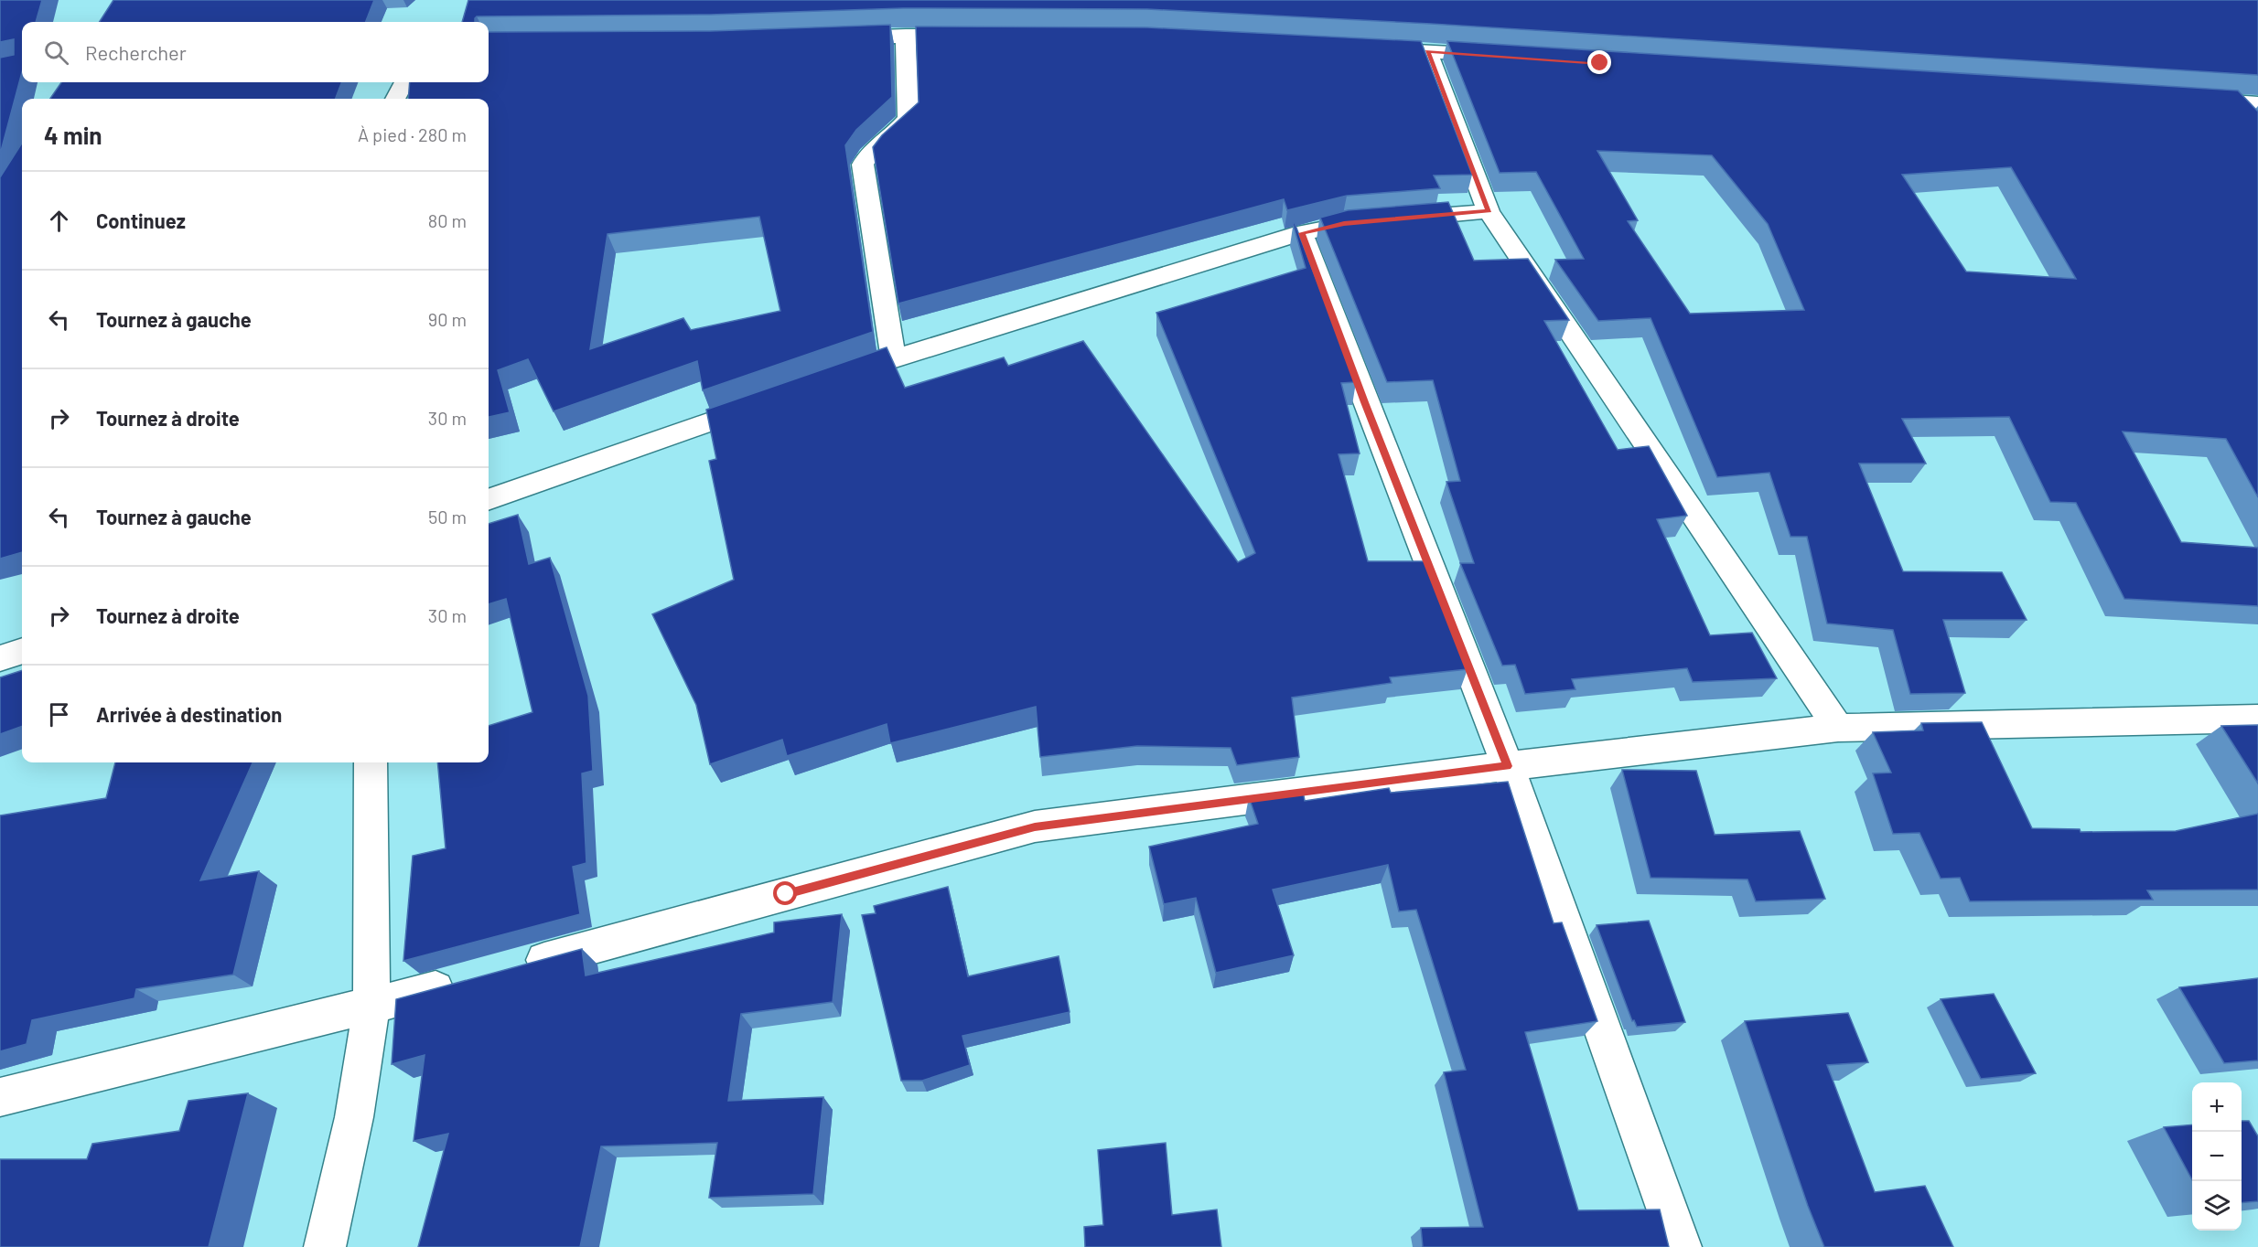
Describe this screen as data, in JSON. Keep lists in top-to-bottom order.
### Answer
{
  "page": {
    "search": "Rechercher",
    "heading": ["4 min", "À pied · 280 m"],
    "list": [
      ["Continuez", "80 m"],
      ["Tournez à gauche", "90 m"],
      ["Tournez à droite", "30 m"],
      ["Tournez à gauche", "50 m"],
      ["Tournez à droite", "30 m"],
      "Arrivée à destination"
    ],
    "map_buttons": ["+", "−"]
  }
}
